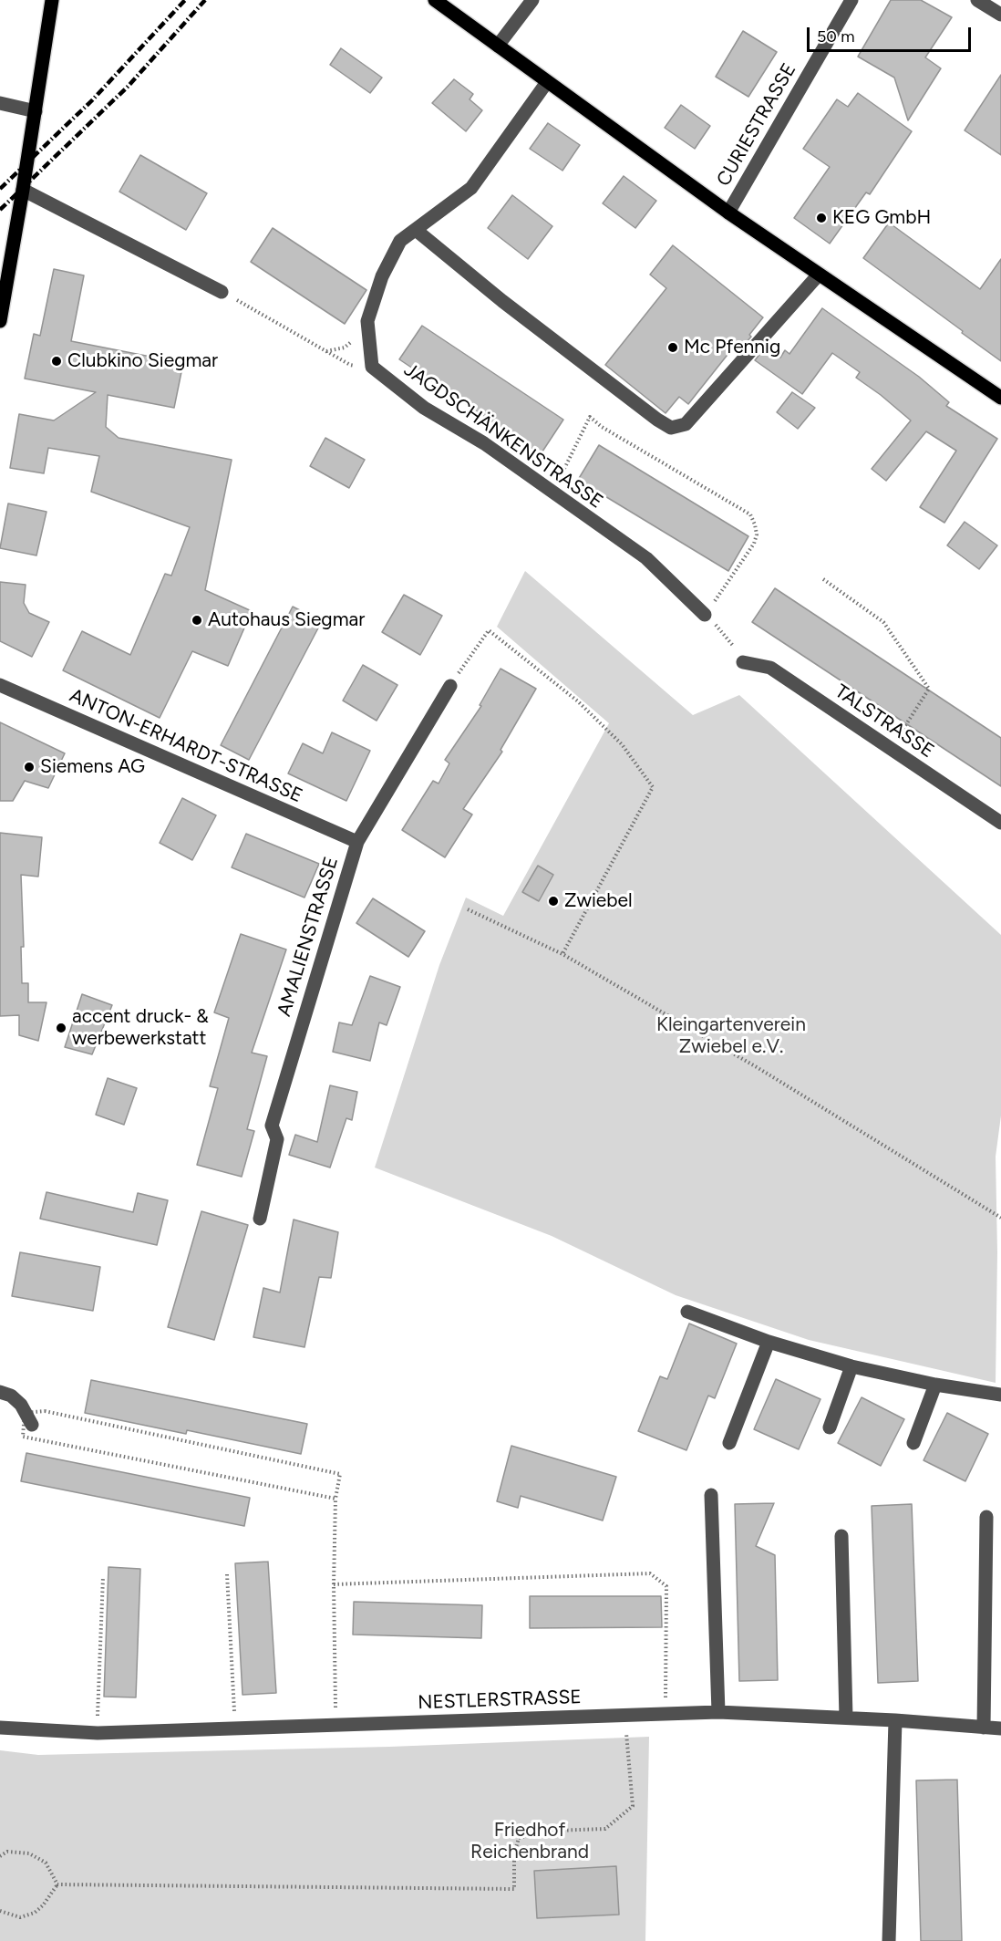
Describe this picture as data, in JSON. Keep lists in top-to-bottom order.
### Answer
{
  "streets": {
    "street": [
      "CURIESTRASSE",
      "JAGDSCHÄNKENSTRASSE",
      "TALSTRASSE",
      "ANTON-ERHARDT-STRASSE",
      "AMALIENSTRASSE",
      "NESTLERSTRASSE"
    ]
  },
  "crossings": [
    ["ANTON-ERHARDT-STRASSE", "AMALIENSTRASSE"]
  ],
  "parks": ["Kleingartenverein Zwiebel e.V.", "Friedhof Reichenbrand"],
  "places": [
    "KEG GmbH",
    "Mc Pfennig",
    "Clubkino Siegmar",
    "Autohaus Siegmar",
    "Siemens AG",
    "Zwiebel",
    "accent druck- & werbewerkstatt"
  ],
  "scale_bar": "50 m"
}
